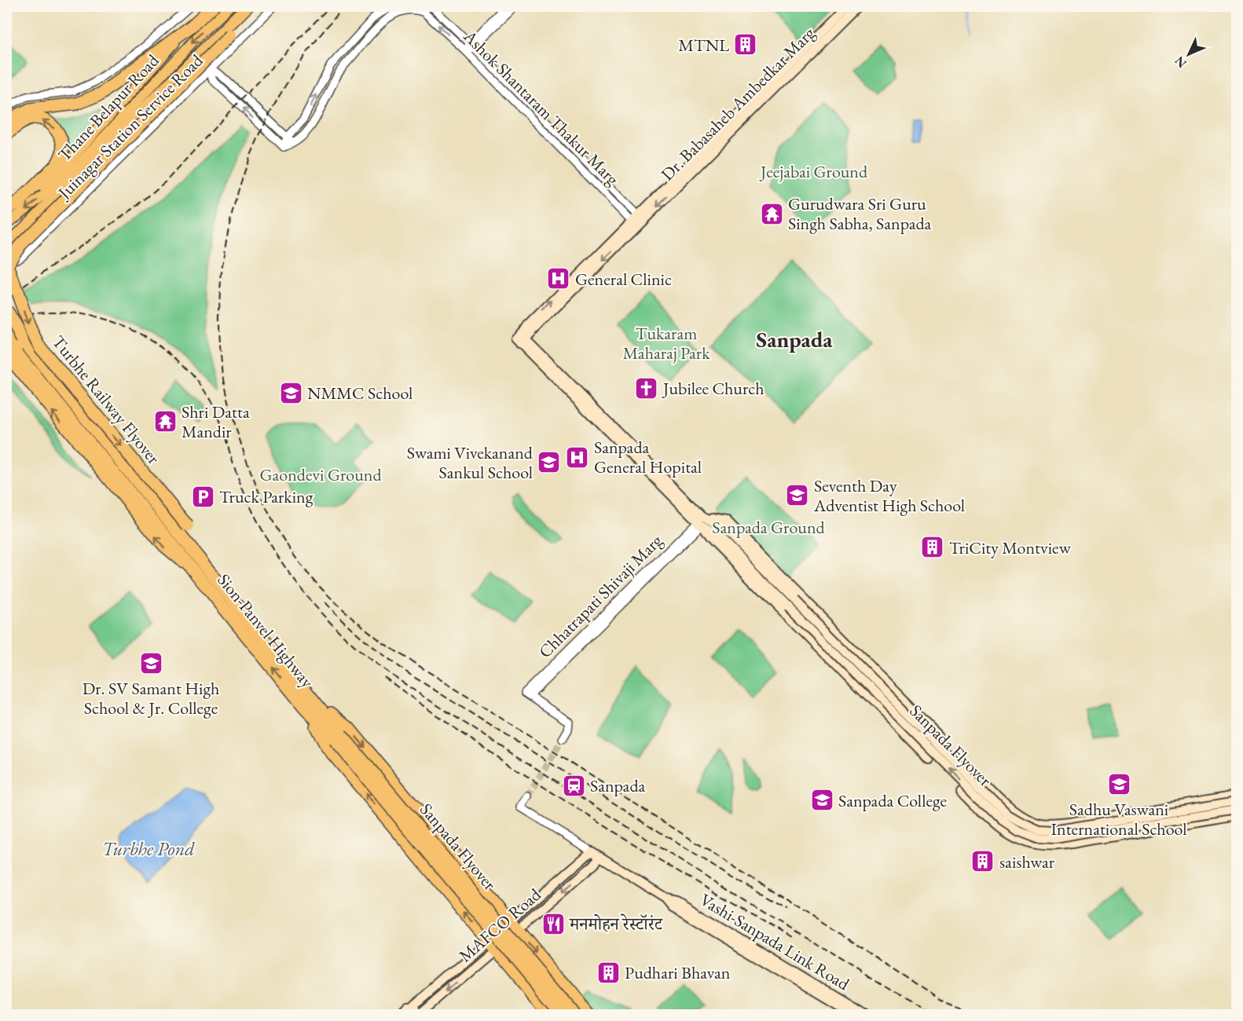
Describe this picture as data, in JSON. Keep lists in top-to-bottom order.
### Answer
{
  "streets": {
    "highway": ["Turbhe Railway Flyover", "Sion-Panvel Highway", "Sanpada Flyover"],
    "main road": [
      "Dr. Babasaheb Ambedkar Marg",
      "Thane Belapur Road",
      "MAFCO Road",
      "Vashi-Sanpada Link Road"
    ],
    "street": ["Ashok Shantaram Thakur Marg", "Juinagar Station Service Road", "Chhatrapati Shivaji Marg"]
  },
  "crossings": [
    ["Dr. Babasaheb Ambedkar Marg", "Ashok Shantaram Thakur Marg"],
    ["Turbhe Railway Flyover", "Sion-Panvel Highway"],
    ["Chhatrapati Shivaji Marg", "Sanpada Flyover"],
    ["Sion-Panvel Highway", "Sanpada Flyover"],
    ["MAFCO Road", "Vashi-Sanpada Link Road"]
  ],
  "districts": ["Sanpada"],
  "water": ["Turbhe Pond"],
  "parks": [
    "Jeejabai Ground",
    "Tukaram Maharaj Park",
    "Gaondevi Ground",
    "Sanpada Ground"
  ],
  "places": {
    "building": [
      "MTNL",
      "TriCity Montview",
      "saishwar",
      "Pudhari Bhavan"
    ],
    "temple": ["Gurudwara Sri Guru Singh Sabha, Sanpada", "Shri Datta Mandir"],
    "hospital": ["General Clinic", "Sanpada General Hopital"],
    "church": ["Jubilee Church"],
    "school or university": [
      "NMMC School",
      "Swami Vivekanand Sankul School",
      "Seventh Day Adventist High School",
      "Dr. SV Samant High School & Jr. College",
      "Sadhu Vaswani International School",
      "Sanpada College"
    ],
    "parking": ["Truck Parking"],
    "station": ["Sanpada"],
    "restaurant": ["मनमोहन रेस्टॉरंट"]
  },
  "north": "bottom left"
}
